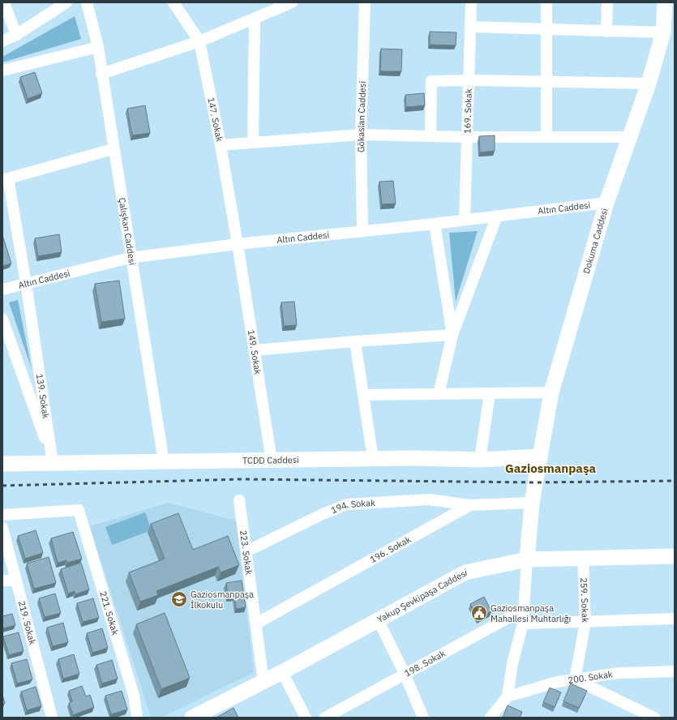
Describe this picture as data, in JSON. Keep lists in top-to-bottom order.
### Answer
{
  "streets": {
    "main road": ["Dokuma Caddesi", "TCDD Caddesi", "Yakup Şevkipaşa Caddesi"],
    "street": [
      "169. Sokak",
      "Gökaslan Caddesi",
      "147. Sokak",
      "Altın Caddesi",
      "Çalışkan Caddesi",
      "149. Sokak",
      "139. Sokak",
      "194. Sokak",
      "196. Sokak",
      "223. Sokak",
      "259. Sokak",
      "221. Sokak",
      "219. Sokak",
      "198. Sokak",
      "200. Sokak"
    ]
  },
  "crossings": [
    ["169. Sokak", "Altın Caddesi"],
    ["Gökaslan Caddesi", "Altın Caddesi"],
    ["147. Sokak", "Altın Caddesi"],
    ["147. Sokak", "149. Sokak"],
    ["Altın Caddesi", "Çalışkan Caddesi"],
    ["Altın Caddesi", "Dokuma Caddesi"],
    ["Altın Caddesi", "149. Sokak"],
    ["Altın Caddesi", "139. Sokak"],
    ["Çalışkan Caddesi", "TCDD Caddesi"],
    ["Dokuma Caddesi", "TCDD Caddesi"],
    ["Dokuma Caddesi", "196. Sokak"],
    ["Dokuma Caddesi", "Yakup Şevkipaşa Caddesi"],
    ["149. Sokak", "TCDD Caddesi"],
    ["139. Sokak", "TCDD Caddesi"],
    ["194. Sokak", "196. Sokak"],
    ["194. Sokak", "223. Sokak"],
    ["196. Sokak", "223. Sokak"],
    ["223. Sokak", "Yakup Şevkipaşa Caddesi"],
    ["Yakup Şevkipaşa Caddesi", "259. Sokak"],
    ["259. Sokak", "200. Sokak"]
  ],
  "districts": ["Gaziosmanpaşa"],
  "places": {
    "school or university": ["Gaziosmanpaşa İlkokulu"],
    "public building": ["Gaziosmanpaşa Mahallesi Muhtarlığı"]
  }
}
